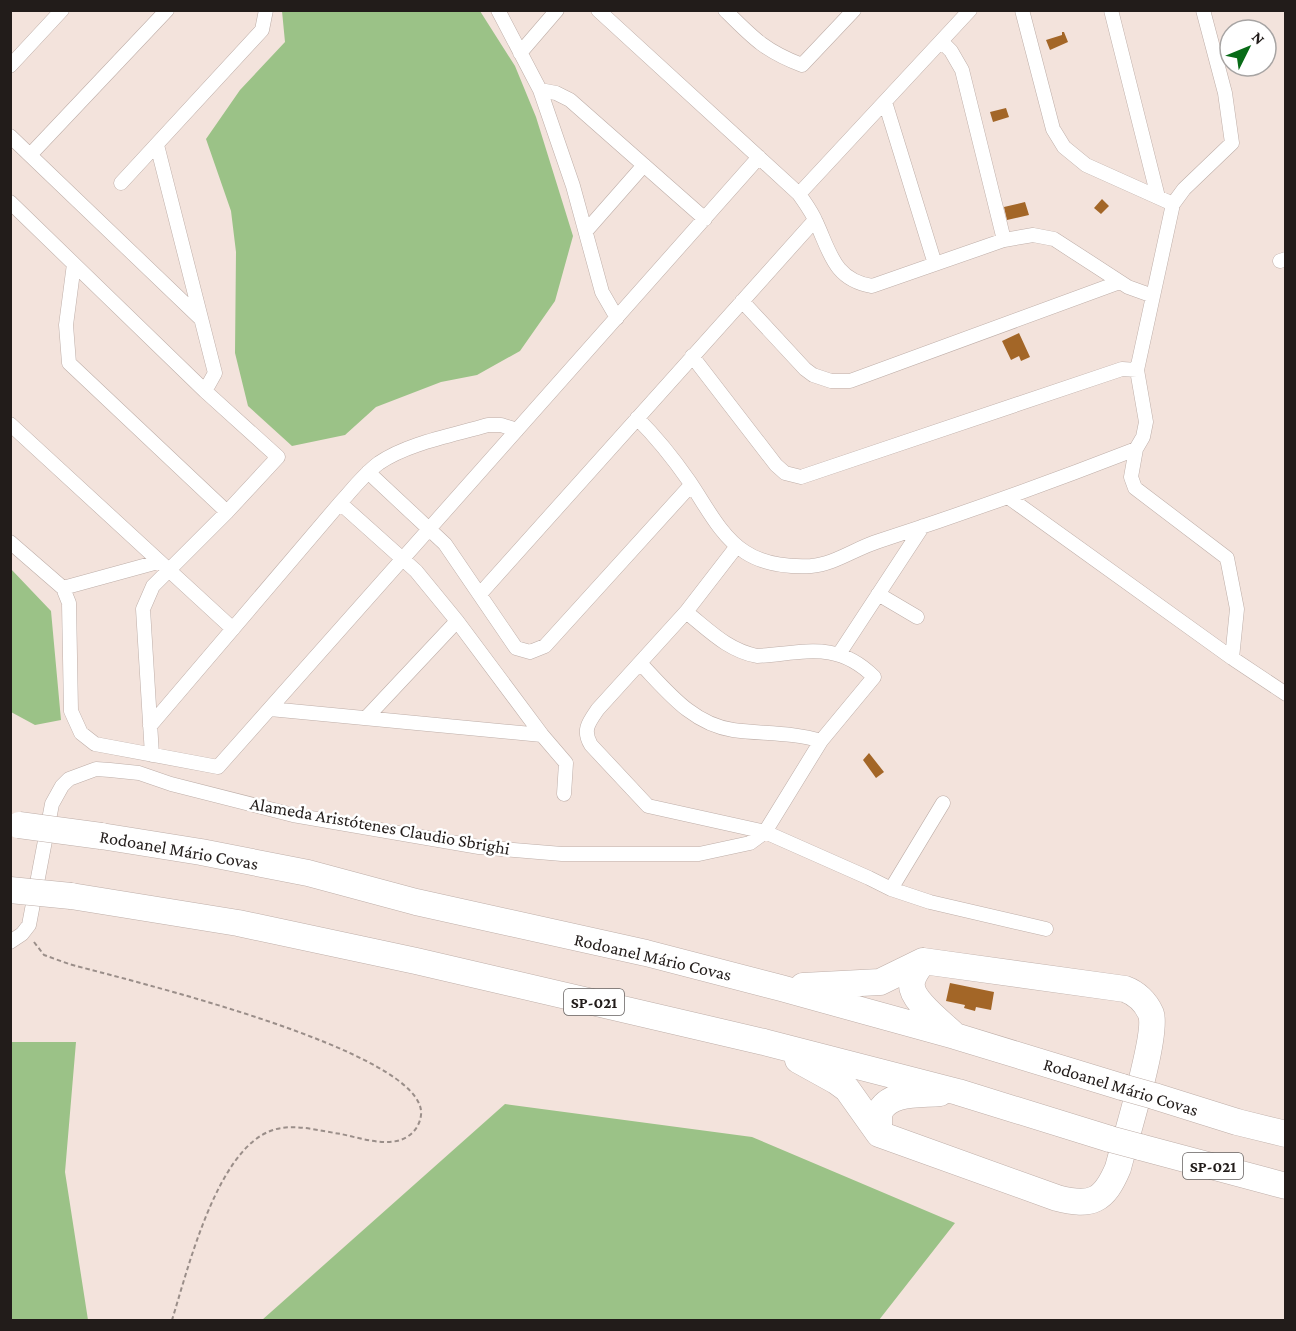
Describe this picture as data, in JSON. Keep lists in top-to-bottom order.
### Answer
{
  "streets": {
    "highway": ["Rodoanel Mário Covas", "SP-021"],
    "street": ["Alameda Aristótenes Claudio Sbrighi"]
  },
  "north": "top right"
}
